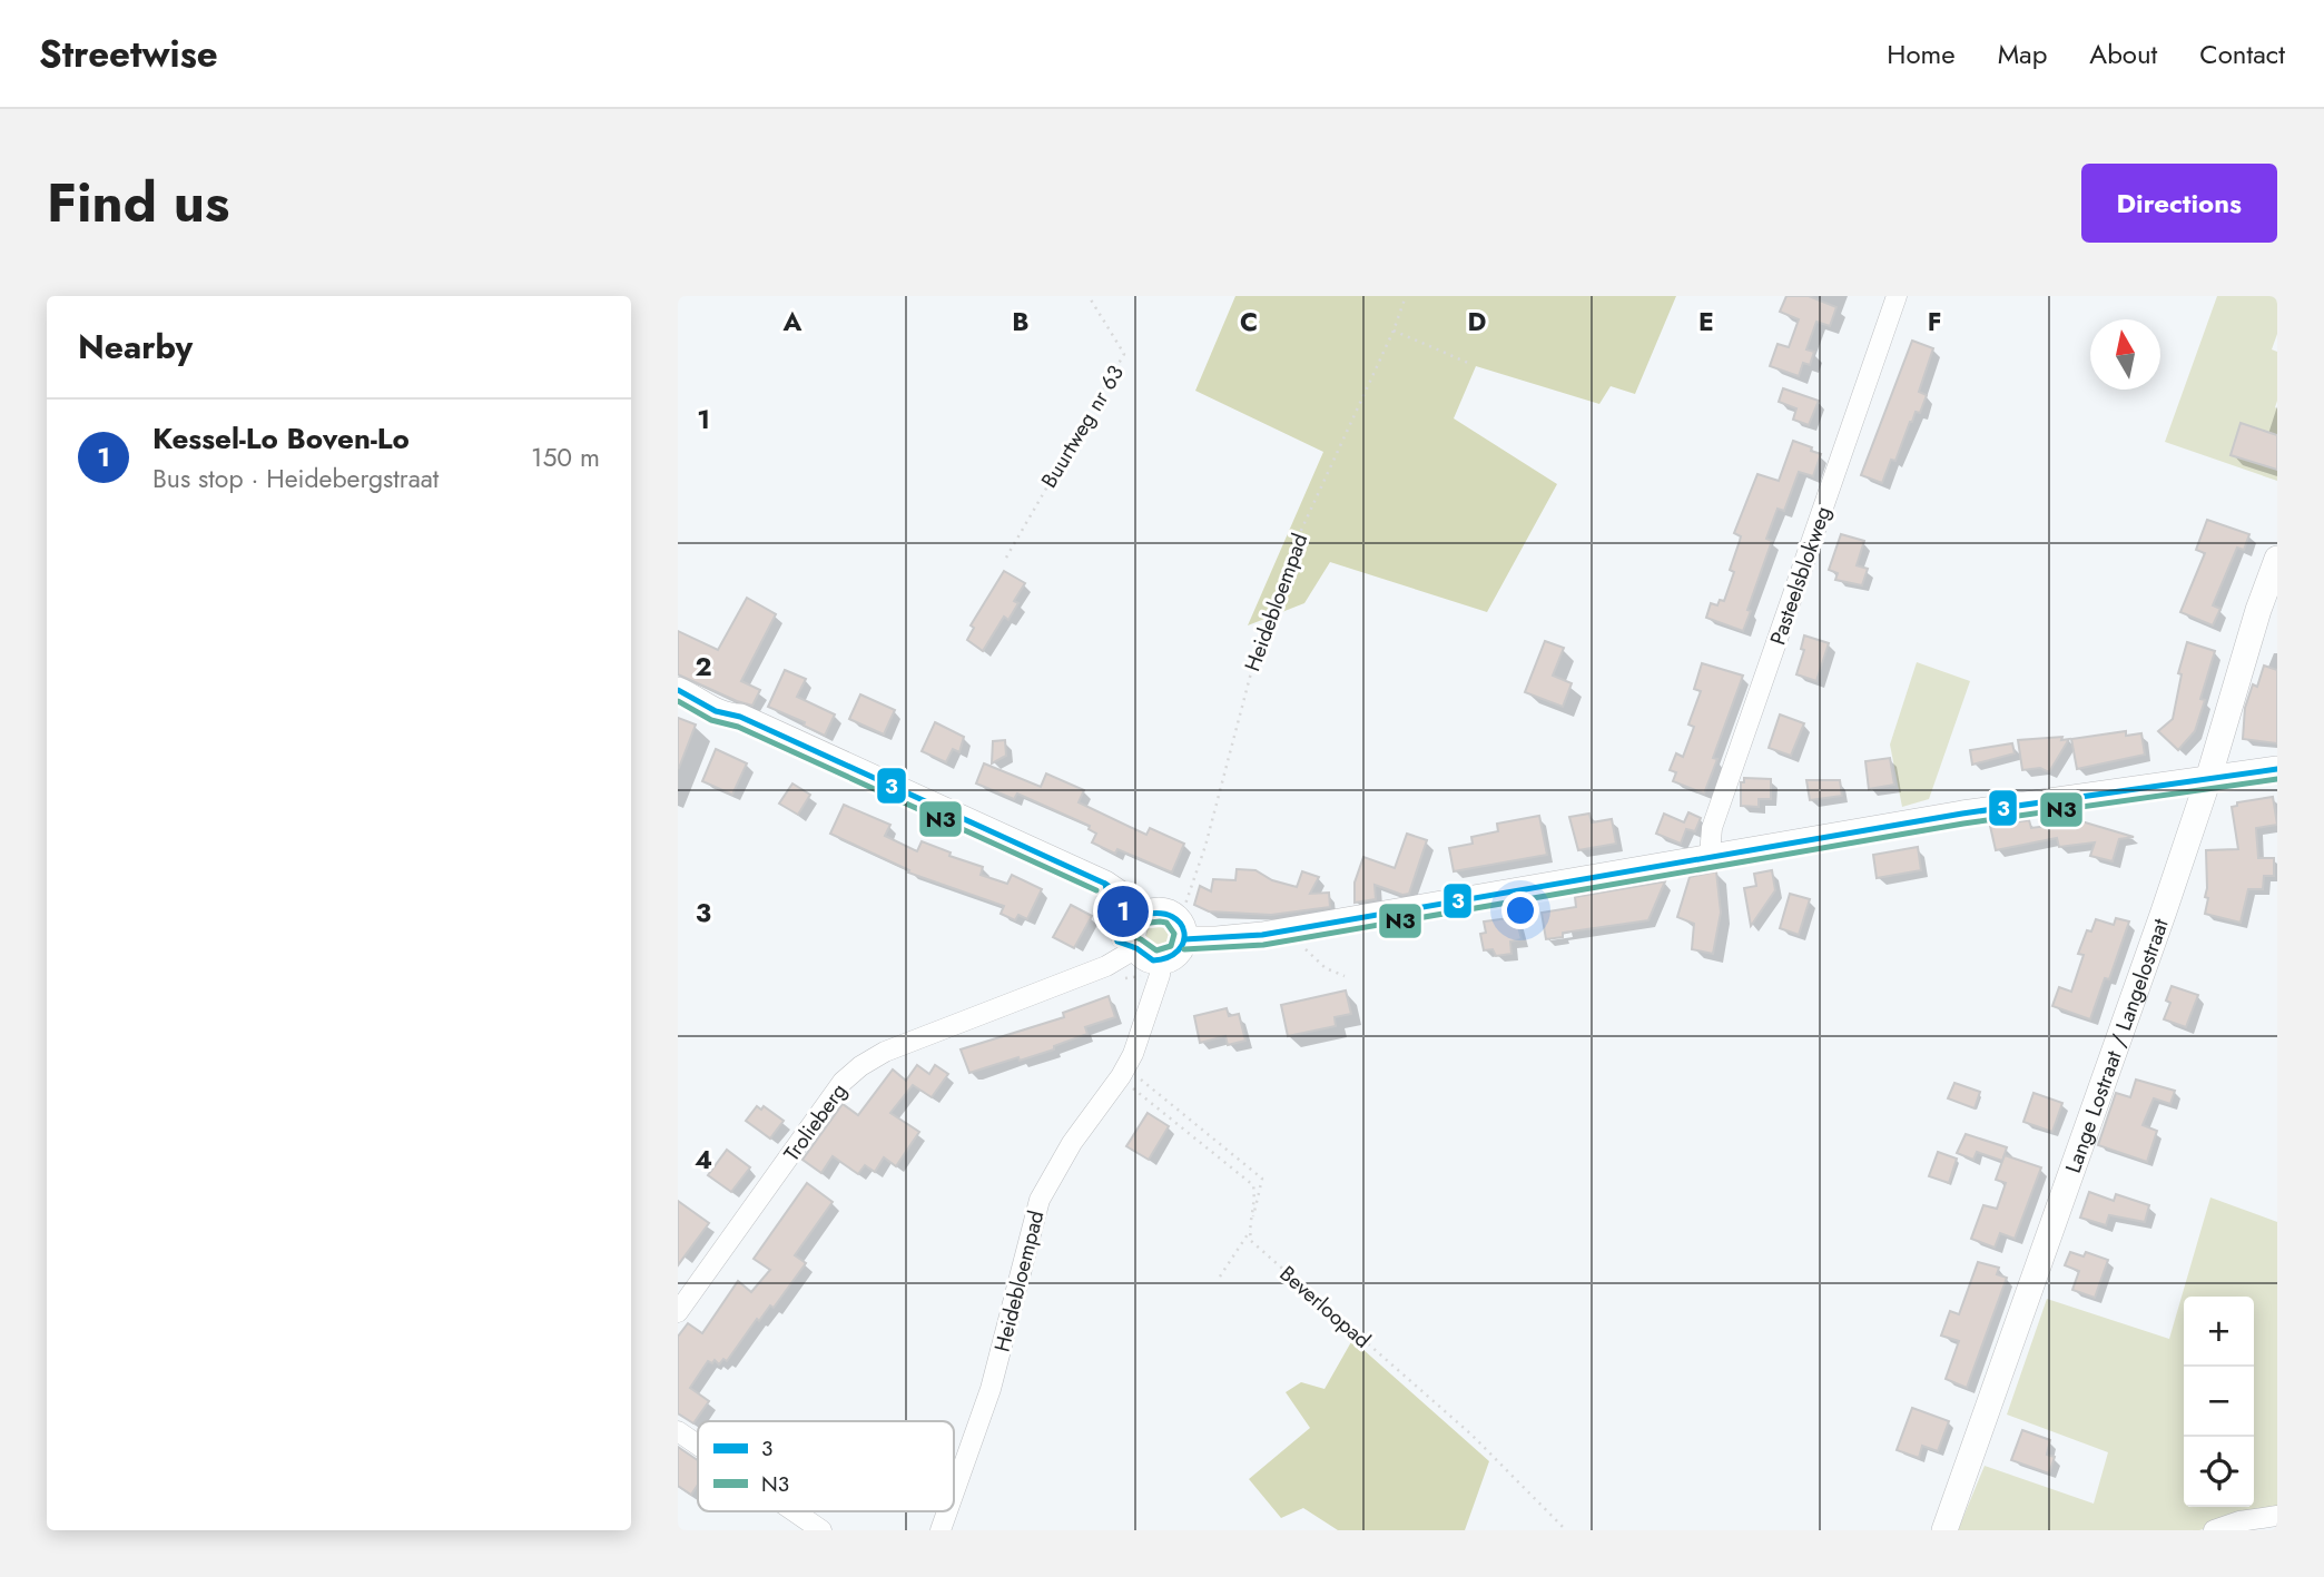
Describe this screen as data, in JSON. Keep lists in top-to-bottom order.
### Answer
{
  "streets": {
    "street": [
      "Pasteelsblokweg",
      "Heidebloempad",
      "Lange Lostraat / Langelostraat",
      "Trolieberg"
    ],
    "path": ["Buurtweg nr 63", "Beverloopad"]
  },
  "crossings": [
    ["Heidebloempad", "Trolieberg"]
  ],
  "lines": ["transit line 3", "transit line N3"],
  "legend": ["3", "N3"],
  "north": "top",
  "page": {
    "header": "Streetwise",
    "nav": [
      "Home",
      "Map",
      "About",
      "Contact"
    ],
    "title": "Find us",
    "buttons": "Directions",
    "heading": "Nearby",
    "list": [
      {
        "mark": "1",
        "name": "Kessel-Lo Boven-Lo",
        "note": "Bus stop · Heidebergstraat",
        "value": "150 m"
      }
    ],
    "pins": "1",
    "map_buttons": ["+", "−"]
  },
  "grid": {
    "columns": [
      "A",
      "B",
      "C",
      "D",
      "E",
      "F"
    ],
    "rows": [
      "1",
      "2",
      "3",
      "4"
    ]
  }
}
